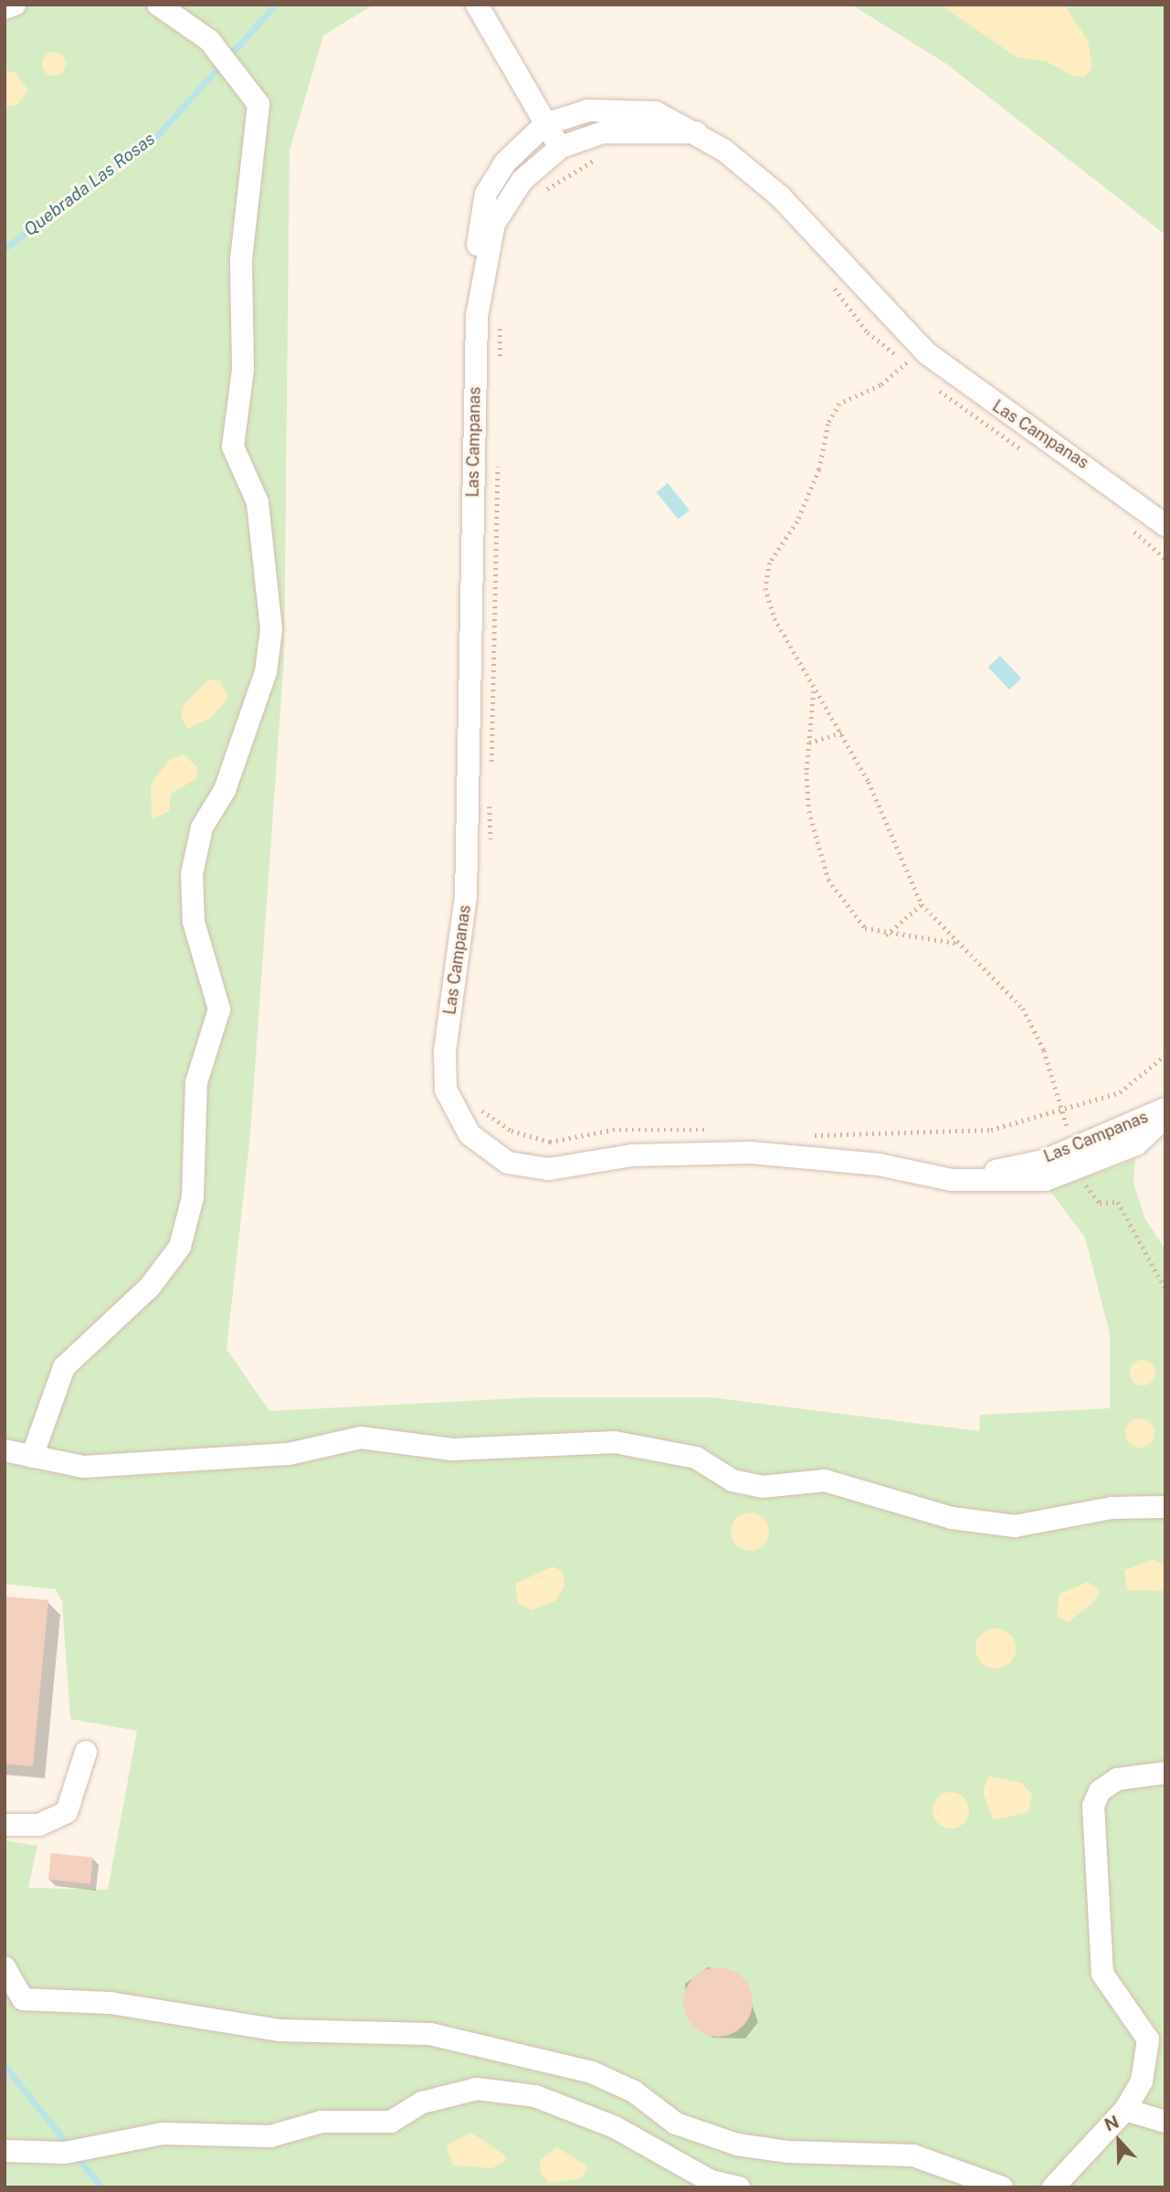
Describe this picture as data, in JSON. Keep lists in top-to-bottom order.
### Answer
{
  "streets": {
    "street": ["Las Campanas"]
  },
  "water": ["Quebrada Las Rosas"],
  "north": "top"
}
